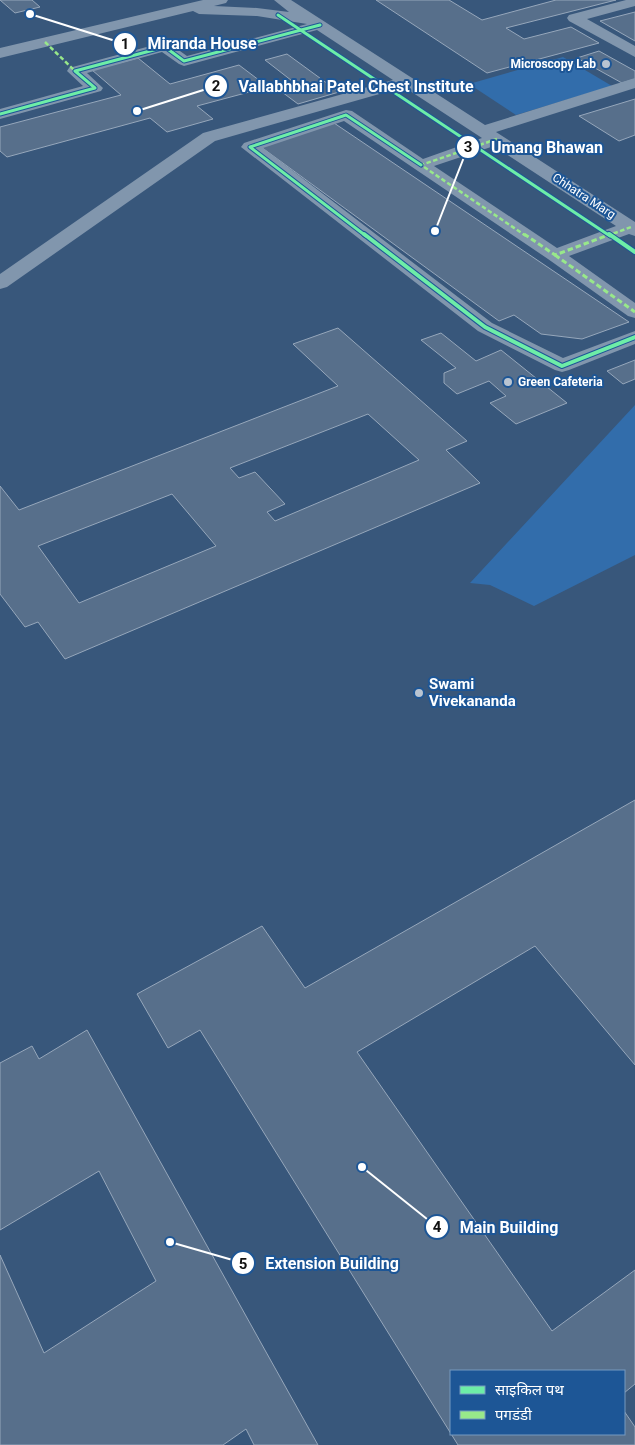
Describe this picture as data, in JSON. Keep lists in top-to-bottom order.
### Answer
{
  "streets": {
    "street": ["Chhatra Marg"]
  },
  "places": [
    "Miranda House",
    "Microscopy Lab",
    "Vallabhbhai Patel Chest Institute",
    "Umang Bhawan",
    "Green Cafeteria",
    "Swami Vivekananda",
    "Main Building",
    "Extension Building"
  ],
  "legend": ["साइकिल पथ", "पगडंडी"]
}
